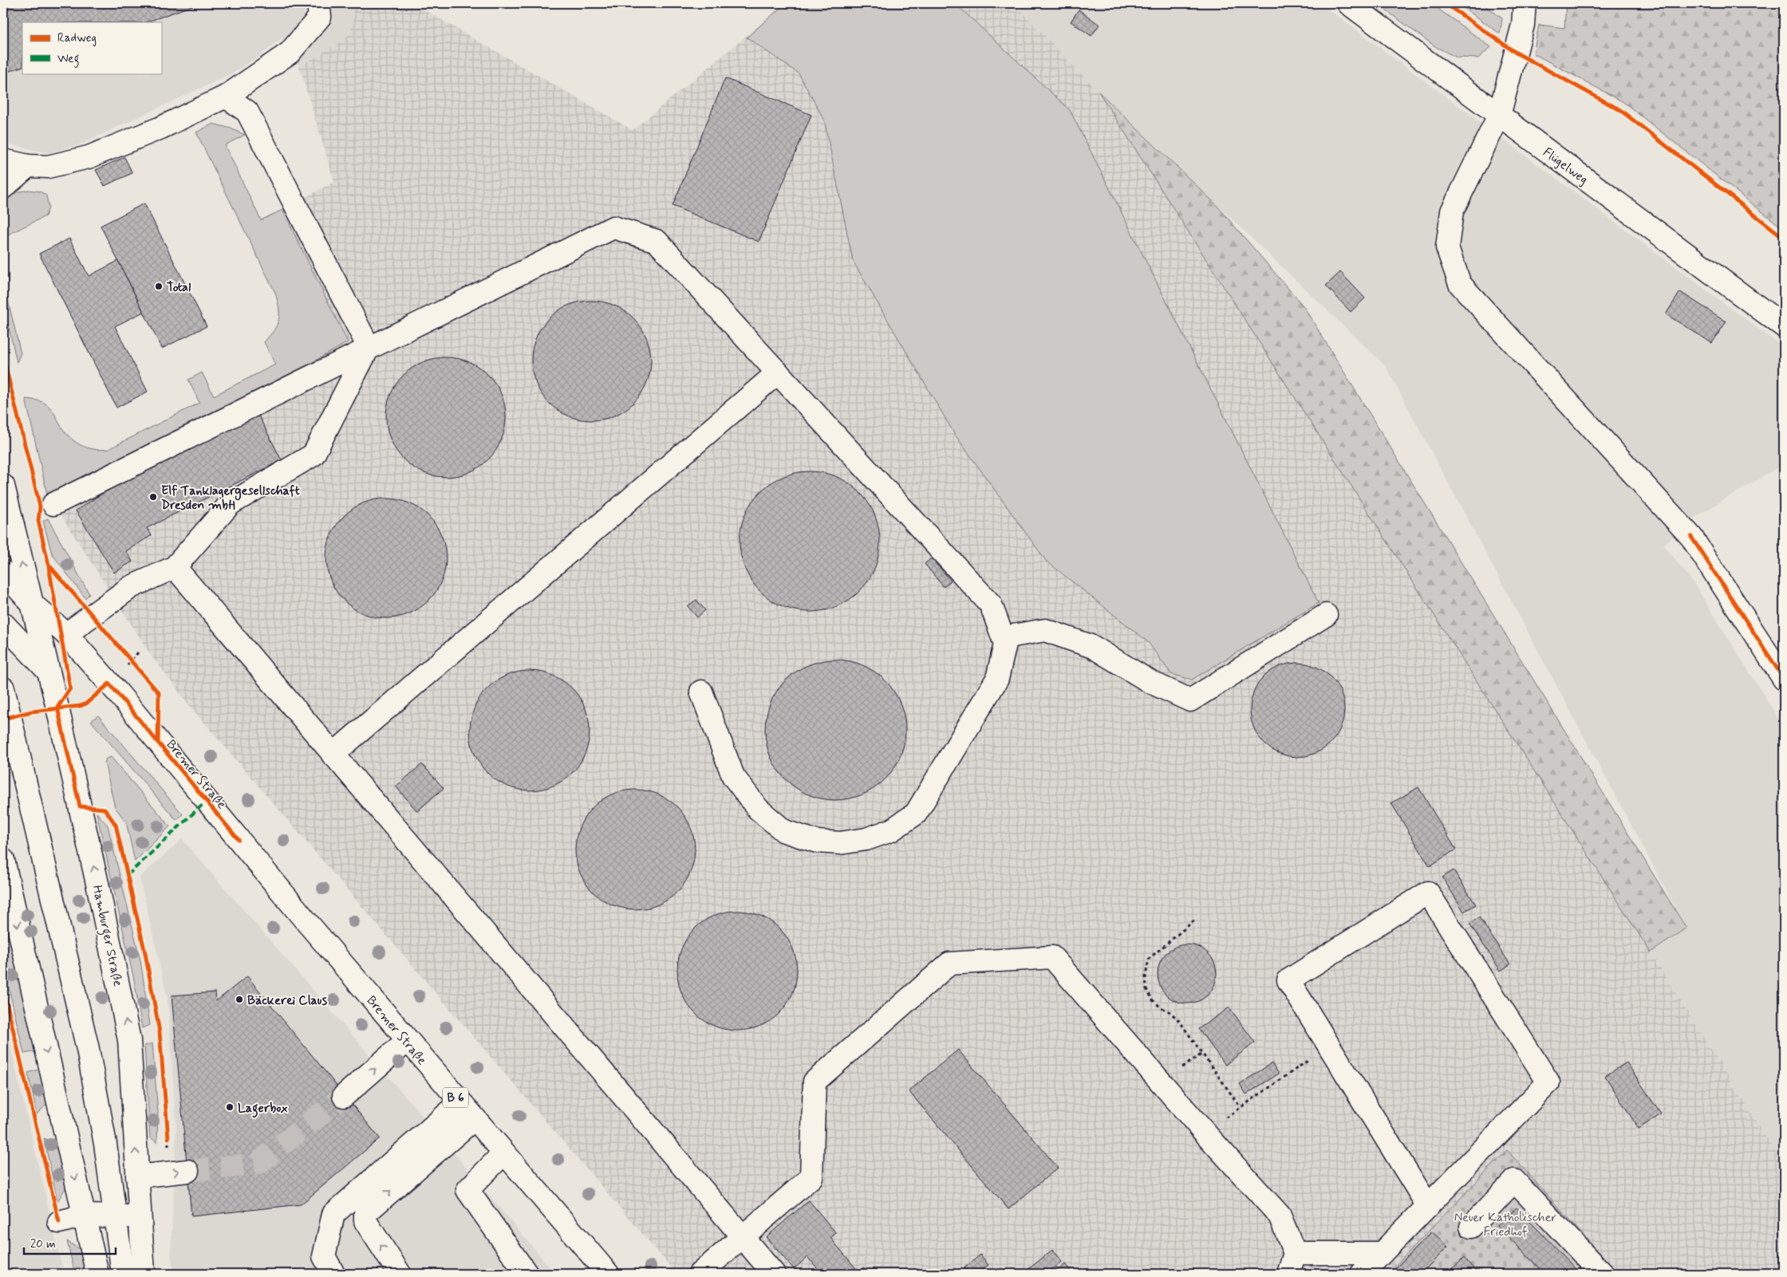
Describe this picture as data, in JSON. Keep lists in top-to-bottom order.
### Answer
{
  "streets": {
    "main road": [
      "Flügelweg",
      "Bremer Straße",
      "Hamburger Straße",
      "B 6"
    ]
  },
  "crossings": [
    ["Bremer Straße", "Hamburger Straße"]
  ],
  "parks": ["Neuer Katholischer Friedhof"],
  "places": [
    "Total",
    "Elf Tanklagergesellschaft Dresden mbH",
    "Bäckerei Claus",
    "Lagerbox"
  ],
  "legend": ["Radweg", "Weg"],
  "scale_bar": "20 m"
}
